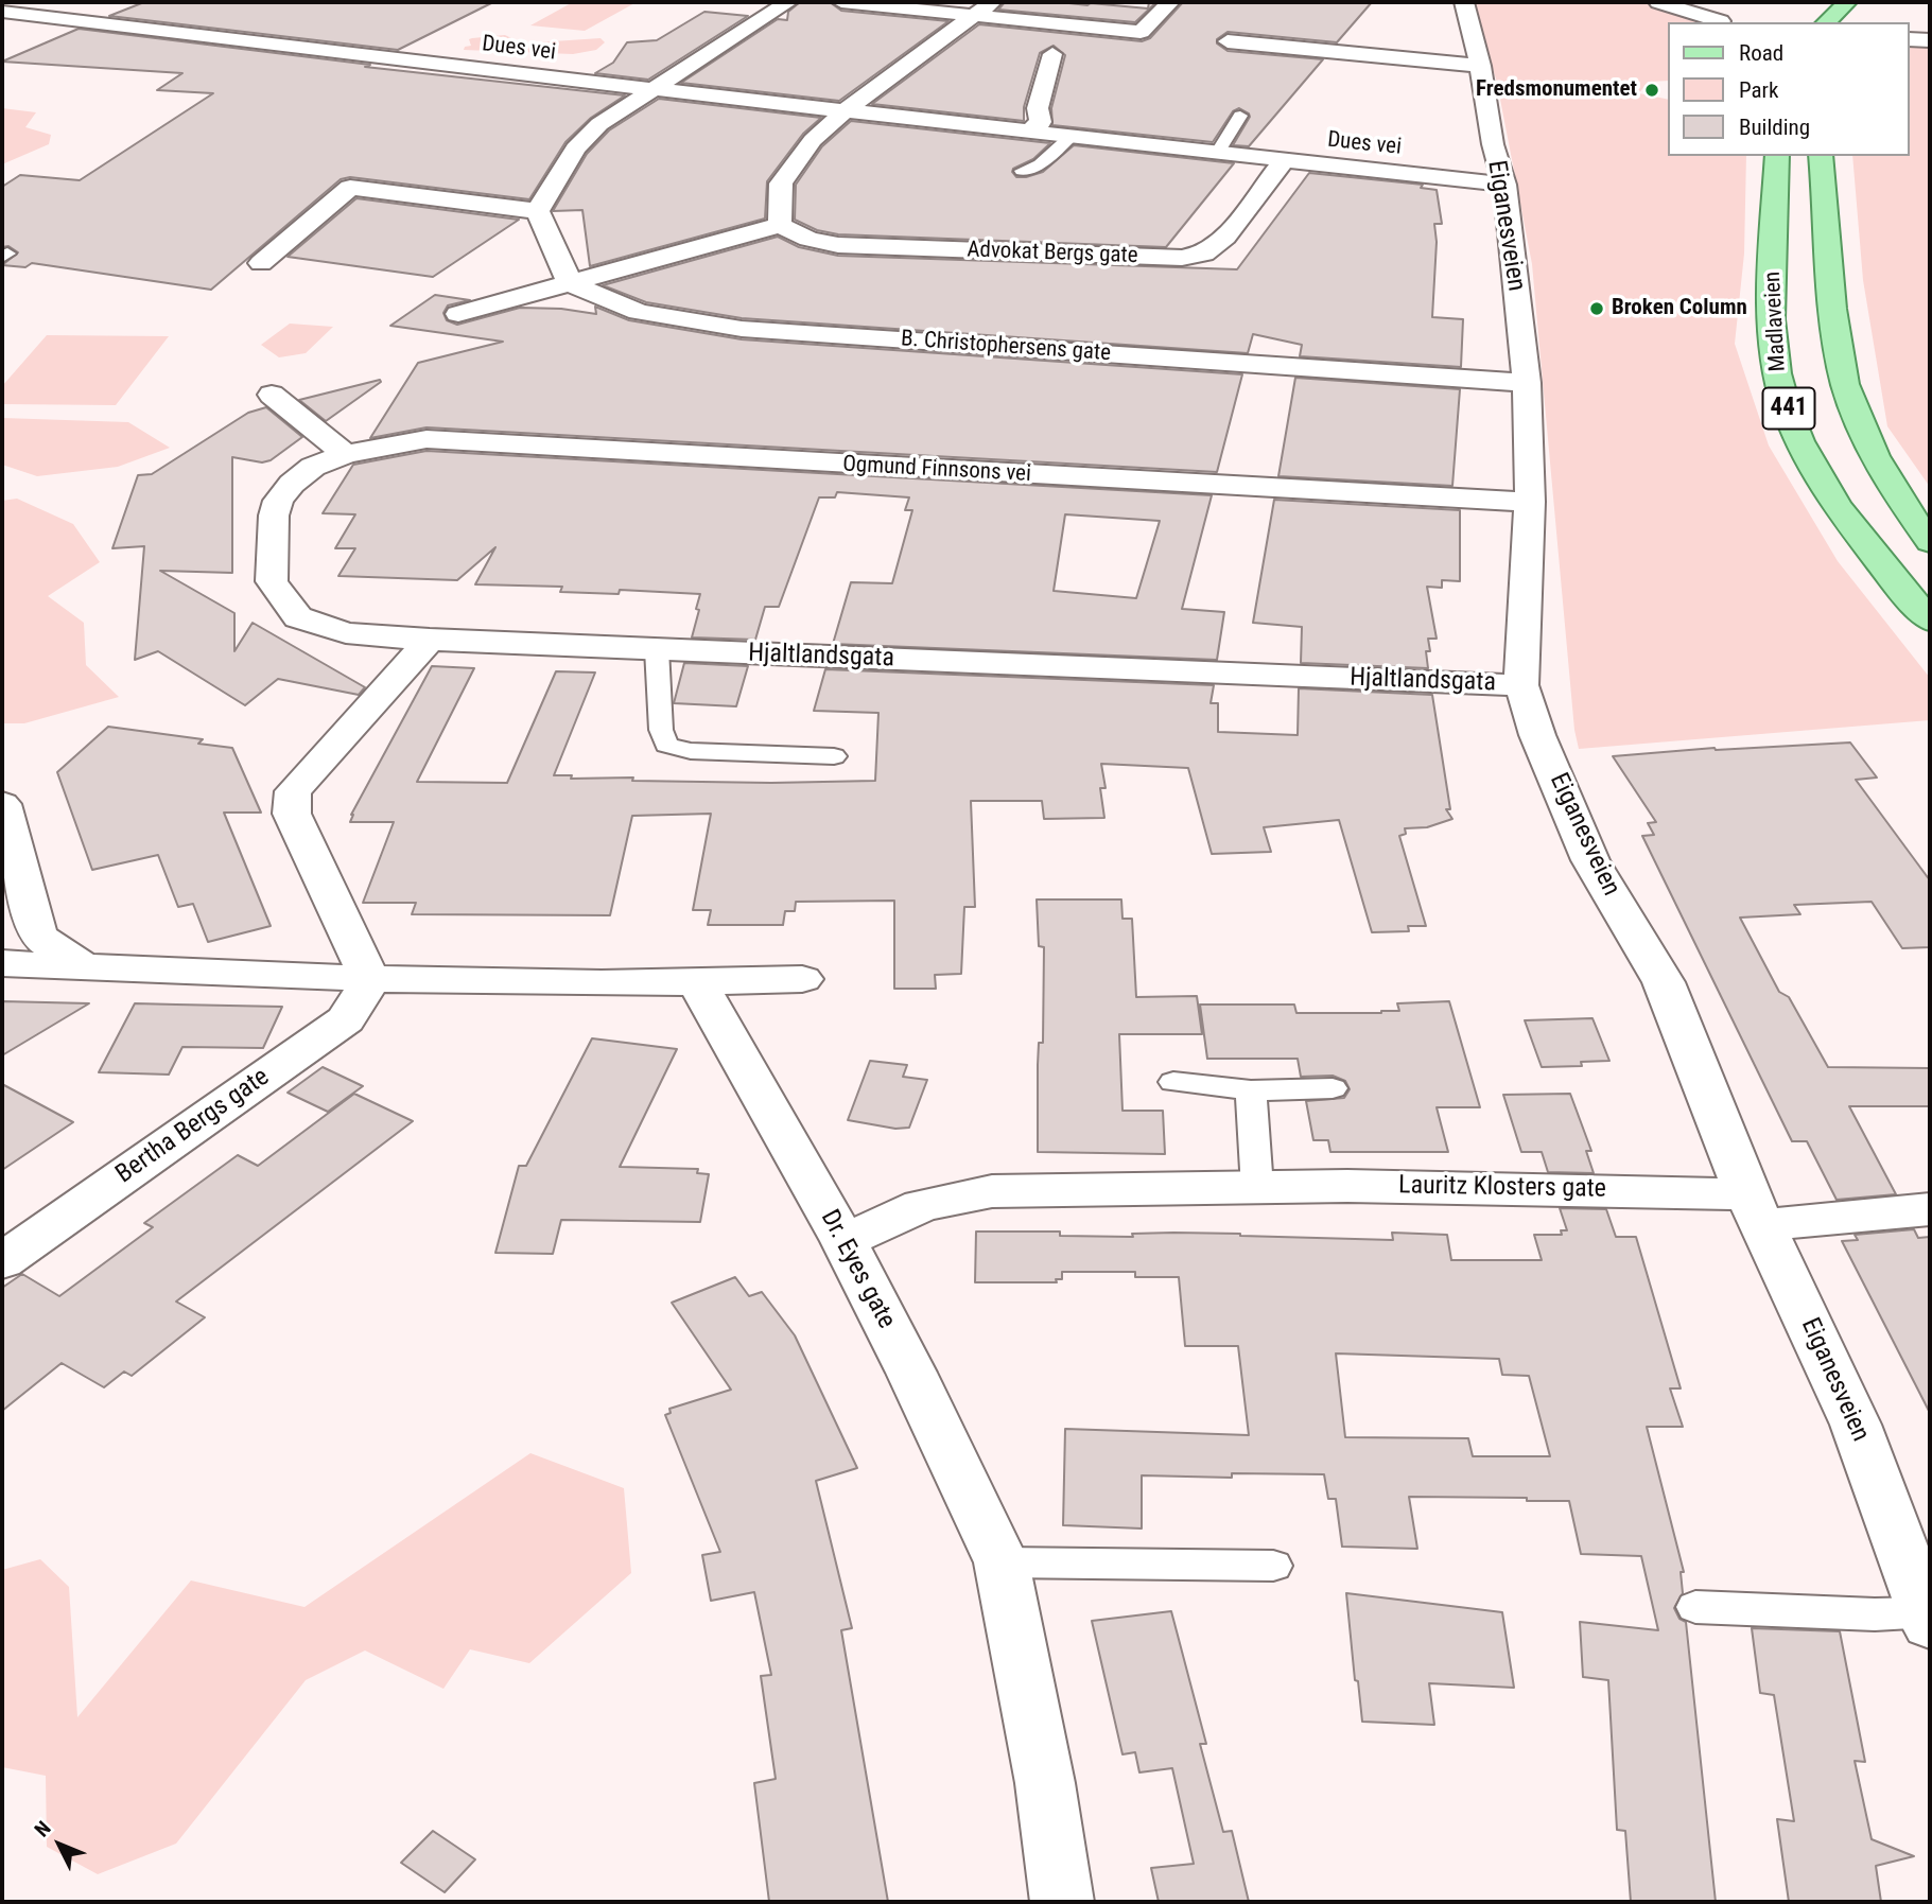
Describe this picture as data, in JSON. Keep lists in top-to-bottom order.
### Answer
{
  "streets": {
    "main road": ["Madlaveien", "441"],
    "street": [
      "Dues vei",
      "Eiganesveien",
      "Advokat Bergs gate",
      "B. Christophersens gate",
      "Ogmund Finnsons vei",
      "Hjaltlandsgata",
      "Bertha Bergs gate",
      "Lauritz Klosters gate",
      "Dr. Eyes gate"
    ]
  },
  "crossings": [
    ["Dues vei", "Eiganesveien"],
    ["Dues vei", "Advokat Bergs gate"],
    ["Eiganesveien", "B. Christophersens gate"],
    ["Eiganesveien", "Ogmund Finnsons vei"],
    ["Eiganesveien", "Hjaltlandsgata"],
    ["Eiganesveien", "Lauritz Klosters gate"],
    ["Ogmund Finnsons vei", "Hjaltlandsgata"],
    ["Lauritz Klosters gate", "Dr. Eyes gate"]
  ],
  "places": ["Fredsmonumentet", "Broken Column"],
  "legend": ["Road", "Park", "Building"],
  "north": "top left"
}
